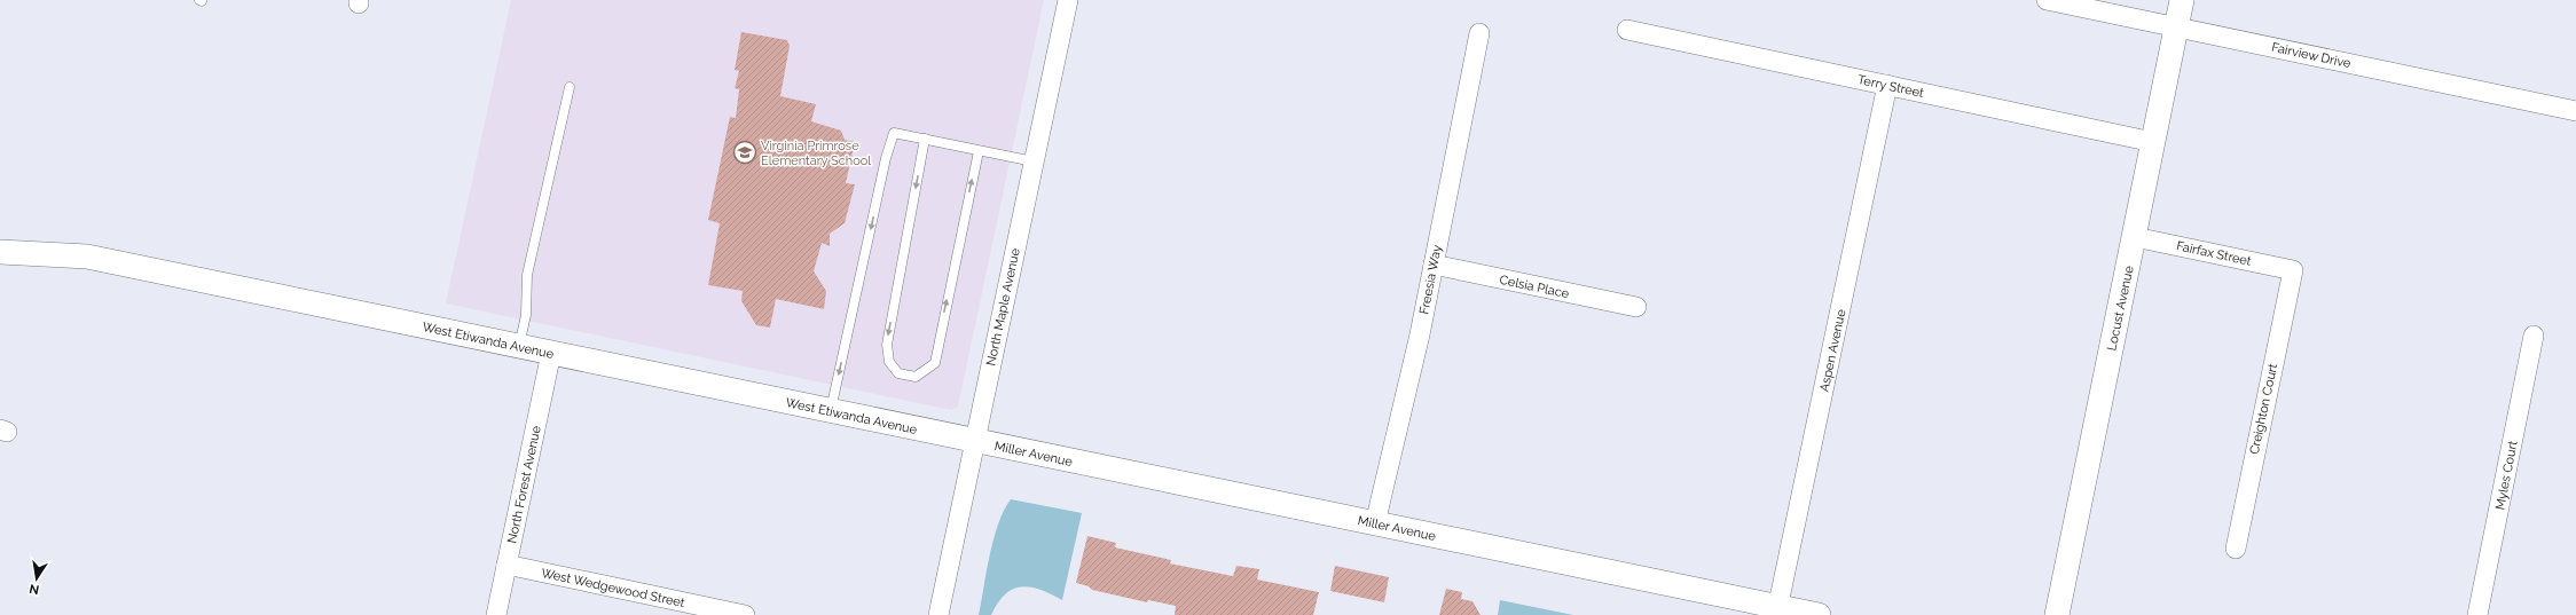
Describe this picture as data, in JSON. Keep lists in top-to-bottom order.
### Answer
{
  "streets": {
    "street": [
      "Fairview Drive",
      "Terry Street",
      "Fairfax Street",
      "Freesia Way",
      "Celsia Place",
      "North Maple Avenue",
      "Locust Avenue",
      "West Etiwanda Avenue",
      "Aspen Avenue",
      "Creighton Court",
      "Miller Avenue",
      "Myles Court",
      "North Forest Avenue",
      "West Wedgewood Street"
    ]
  },
  "crossings": [
    ["Fairview Drive", "Locust Avenue"],
    ["Terry Street", "Locust Avenue"],
    ["Terry Street", "Aspen Avenue"],
    ["Fairfax Street", "Locust Avenue"],
    ["Fairfax Street", "Creighton Court"],
    ["Freesia Way", "Celsia Place"],
    ["Freesia Way", "Miller Avenue"],
    ["North Maple Avenue", "West Etiwanda Avenue"],
    ["North Maple Avenue", "Miller Avenue"],
    ["West Etiwanda Avenue", "Miller Avenue"],
    ["West Etiwanda Avenue", "North Forest Avenue"],
    ["Aspen Avenue", "Miller Avenue"],
    ["North Forest Avenue", "West Wedgewood Street"]
  ],
  "places": {
    "school or university": ["Virginia Primrose Elementary School"]
  },
  "north": "bottom"
}
